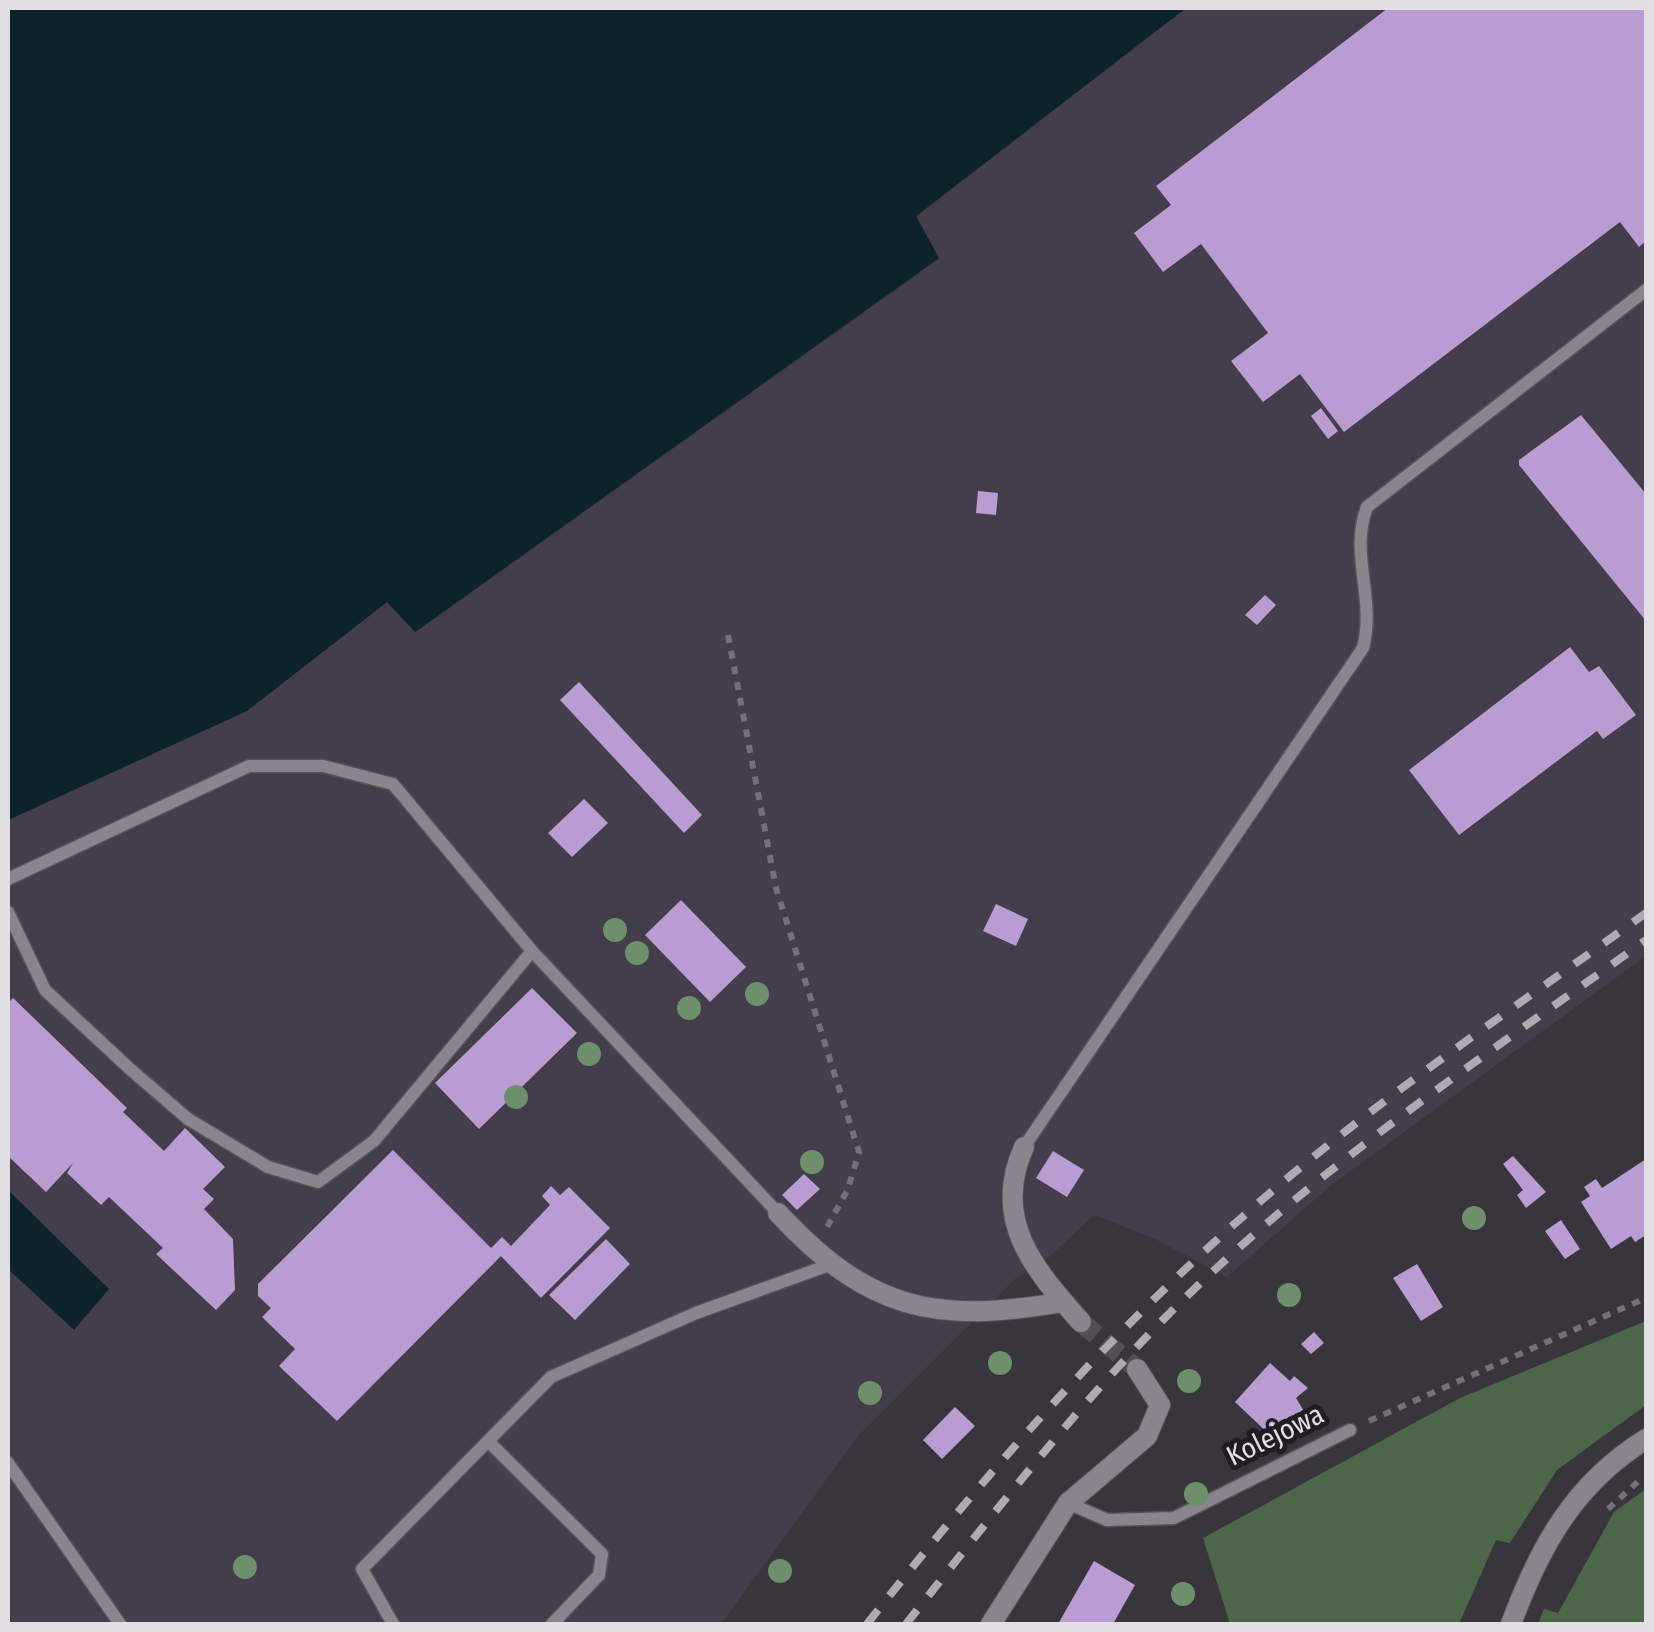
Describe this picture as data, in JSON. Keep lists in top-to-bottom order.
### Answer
{
  "streets": {
    "lane": ["Kolejowa"]
  }
}
